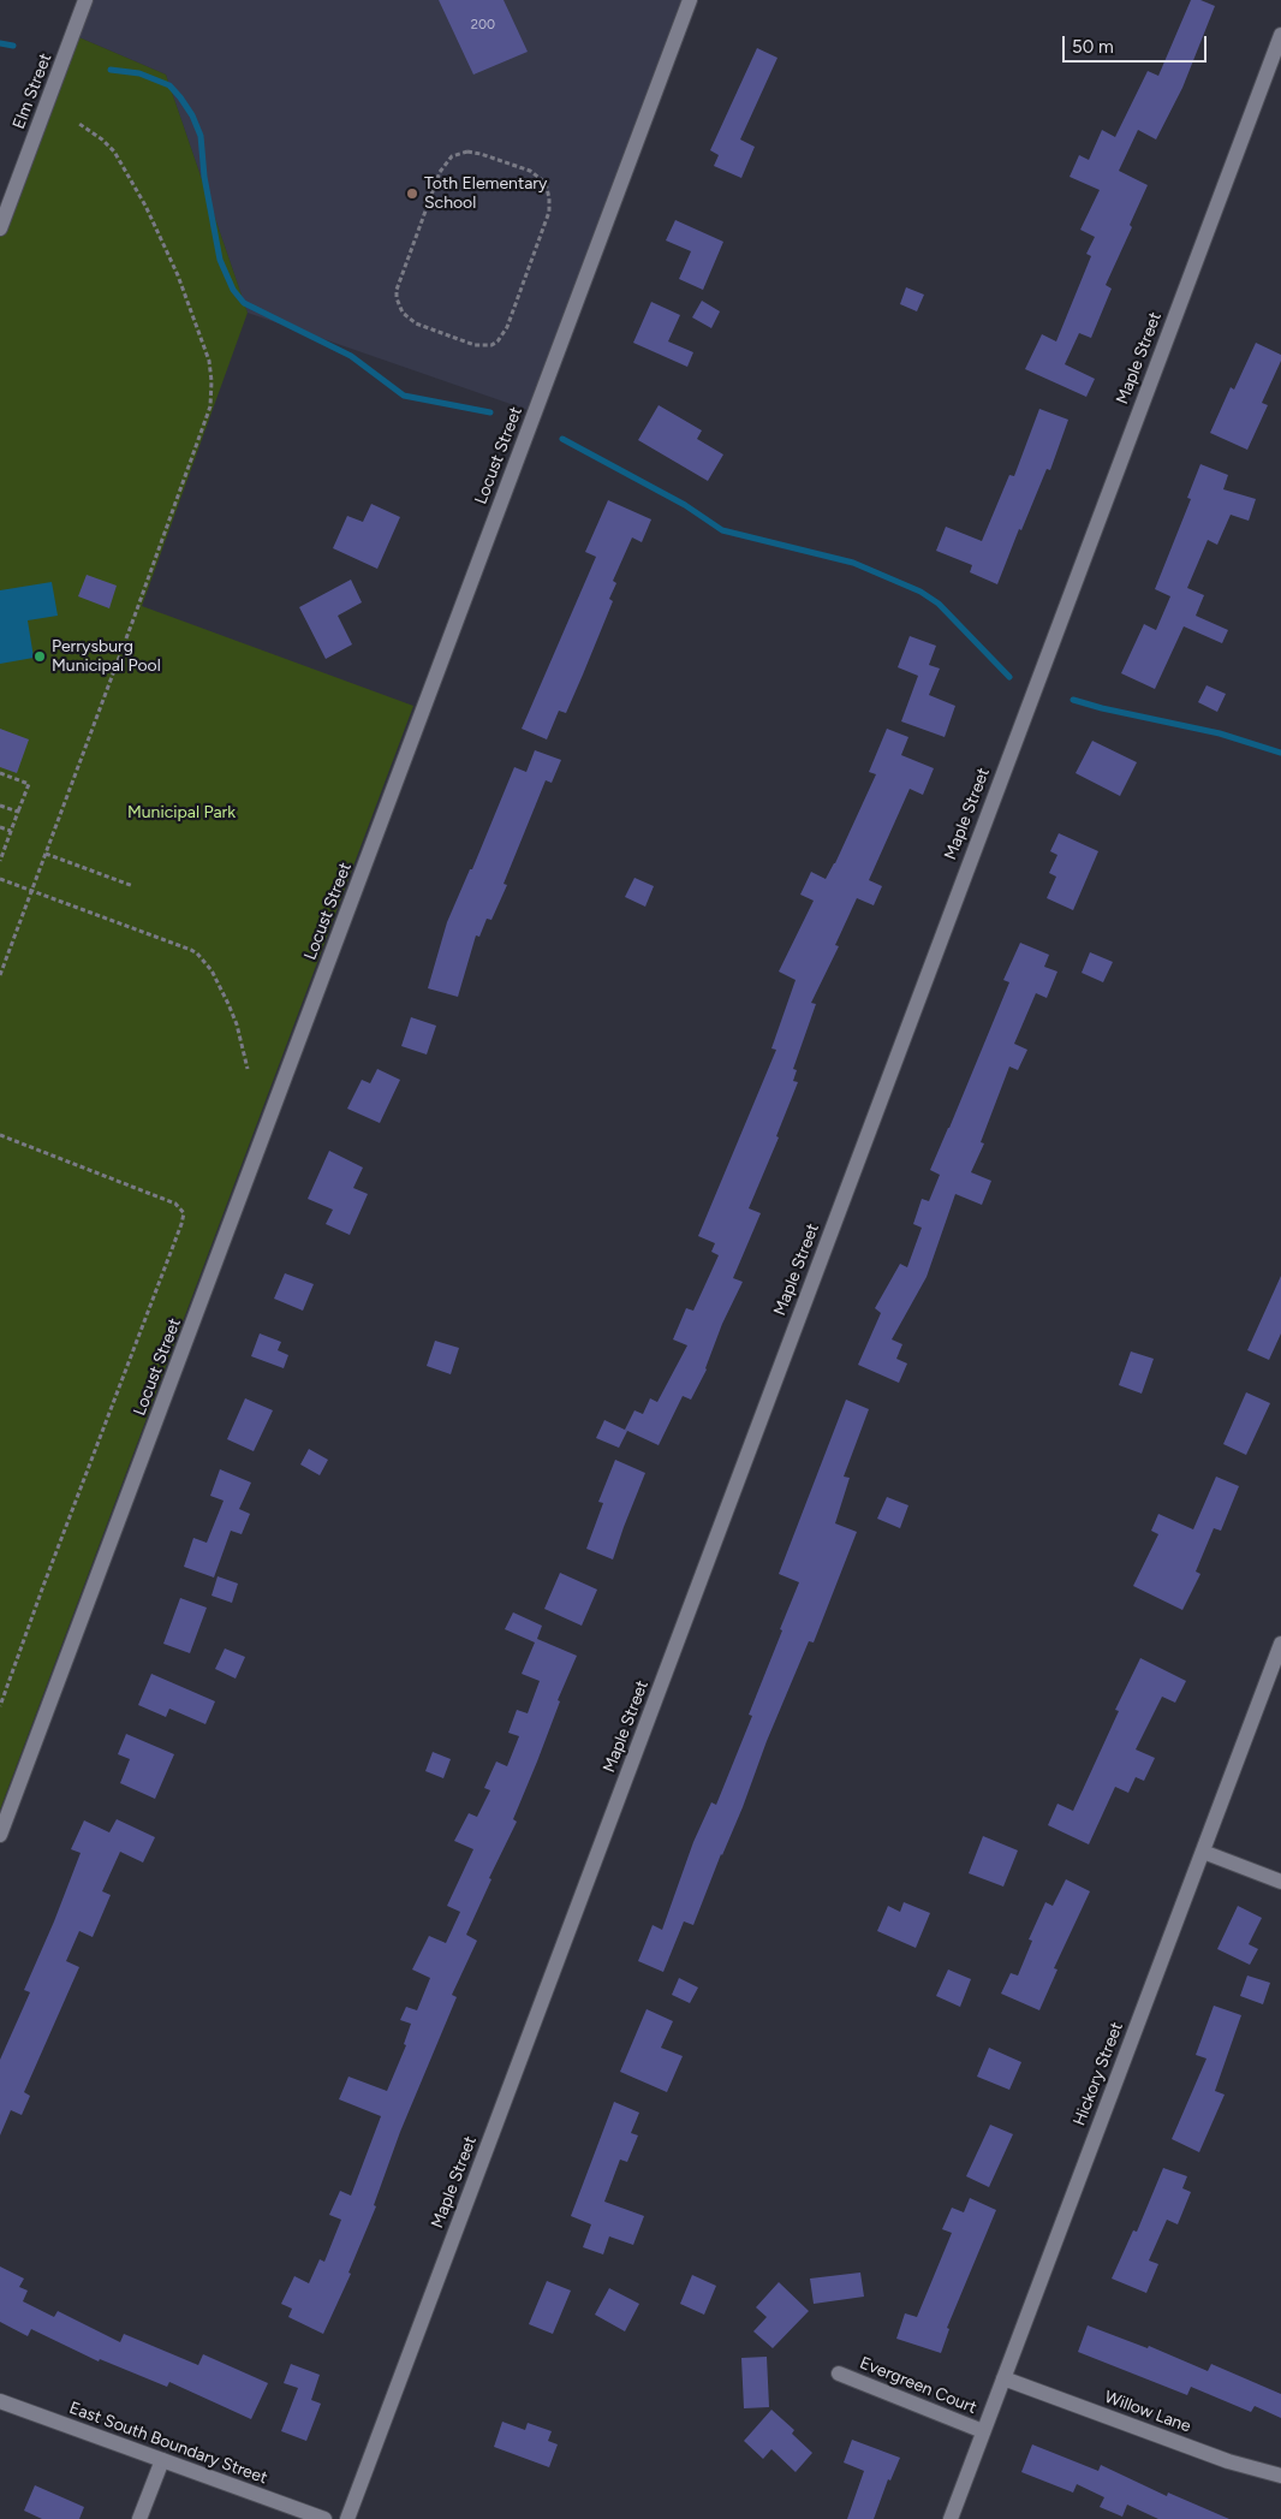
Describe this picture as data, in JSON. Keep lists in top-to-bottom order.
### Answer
{
  "streets": {
    "street": [
      "Elm Street",
      "Maple Street",
      "Locust Street",
      "Hickory Street",
      "Evergreen Court",
      "Willow Lane",
      "East South Boundary Street"
    ]
  },
  "crossings": [
    ["Hickory Street", "Evergreen Court"],
    ["Hickory Street", "Willow Lane"]
  ],
  "parks": ["Municipal Park"],
  "places": ["Toth Elementary School", "Perrysburg Municipal Pool"],
  "house_numbers": ["200"],
  "scale_bar": "50 m"
}
